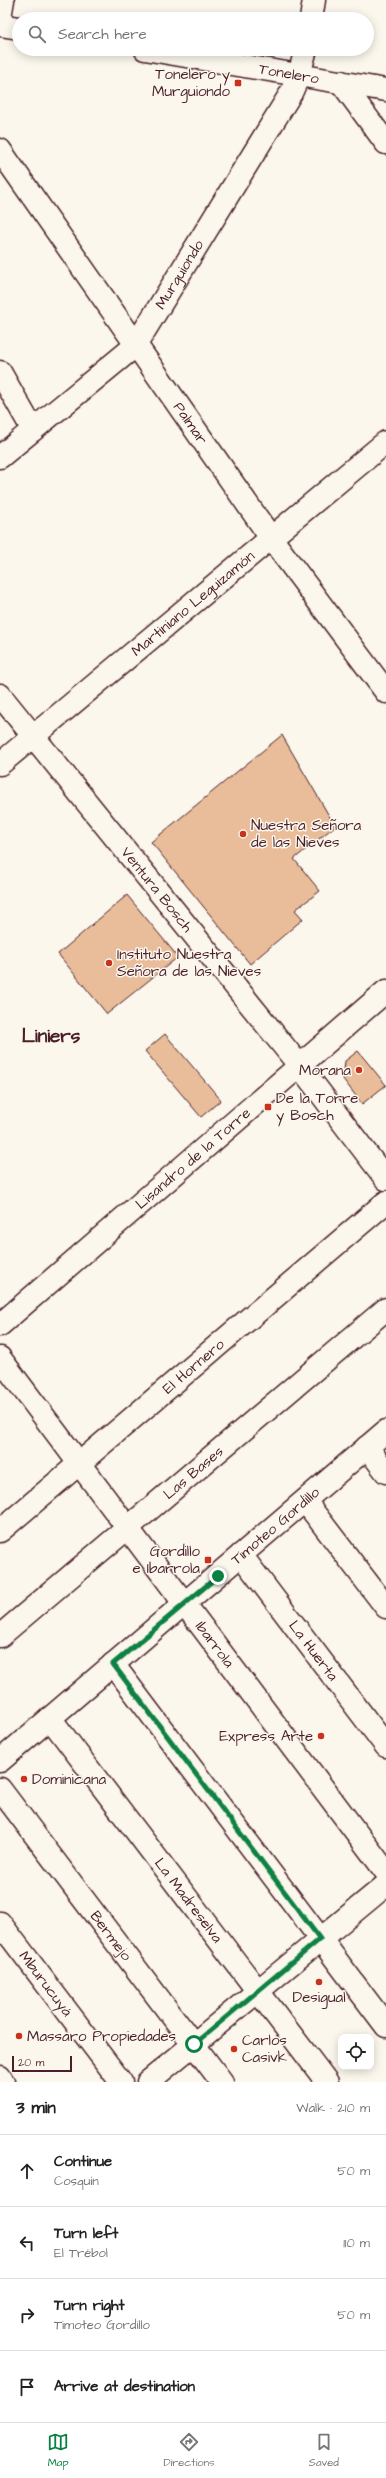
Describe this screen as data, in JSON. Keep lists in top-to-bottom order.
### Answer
{
  "streets": {
    "street": [
      "Tonelero",
      "Murguiondo",
      "Palmar",
      "Martiniano Leguizamón",
      "Ventura Bosch",
      "Lisandro de la Torre",
      "El Hornero",
      "Las Bases",
      "Timoteo Gordillo",
      "Ibarrola",
      "La Huerta",
      "La Madreselva",
      "Bermejo",
      "Mburucuyá"
    ]
  },
  "crossings": [
    ["Tonelero", "Murguiondo"],
    ["Murguiondo", "Palmar"],
    ["Palmar", "Martiniano Leguizamón"],
    ["Martiniano Leguizamón", "Ventura Bosch"],
    ["Ventura Bosch", "Lisandro de la Torre"],
    ["El Hornero", "Ibarrola"],
    ["Las Bases", "Ibarrola"],
    ["Timoteo Gordillo", "Ibarrola"],
    ["Timoteo Gordillo", "La Huerta"],
    ["Timoteo Gordillo", "La Madreselva"]
  ],
  "districts": ["Liniers"],
  "places": {
    "transit": ["Tonelero y Murguiondo", "De la Torre y Bosch", "Gordillo e Ibarrola"],
    "other": [
      "Nuestra Señora de las Nieves",
      "Instituto Nuestra Señora de las Nieves",
      "Morana",
      "Express Arte",
      "Dominicana",
      "Desigual",
      "Massaro Propiedades",
      "Carlos Casivk"
    ]
  },
  "scale_bar": "20 m",
  "page": {
    "search": "Search here",
    "scale": "20 m",
    "heading": ["3 min", "Walk · 210 m"],
    "list": [
      ["Continue", "Cosquín", "50 m"],
      ["Turn left", "El Trébol", "110 m"],
      ["Turn right", "Timoteo Gordillo", "50 m"],
      "Arrive at destination"
    ],
    "nav": ["Map", "Directions", "Saved"]
  }
}
